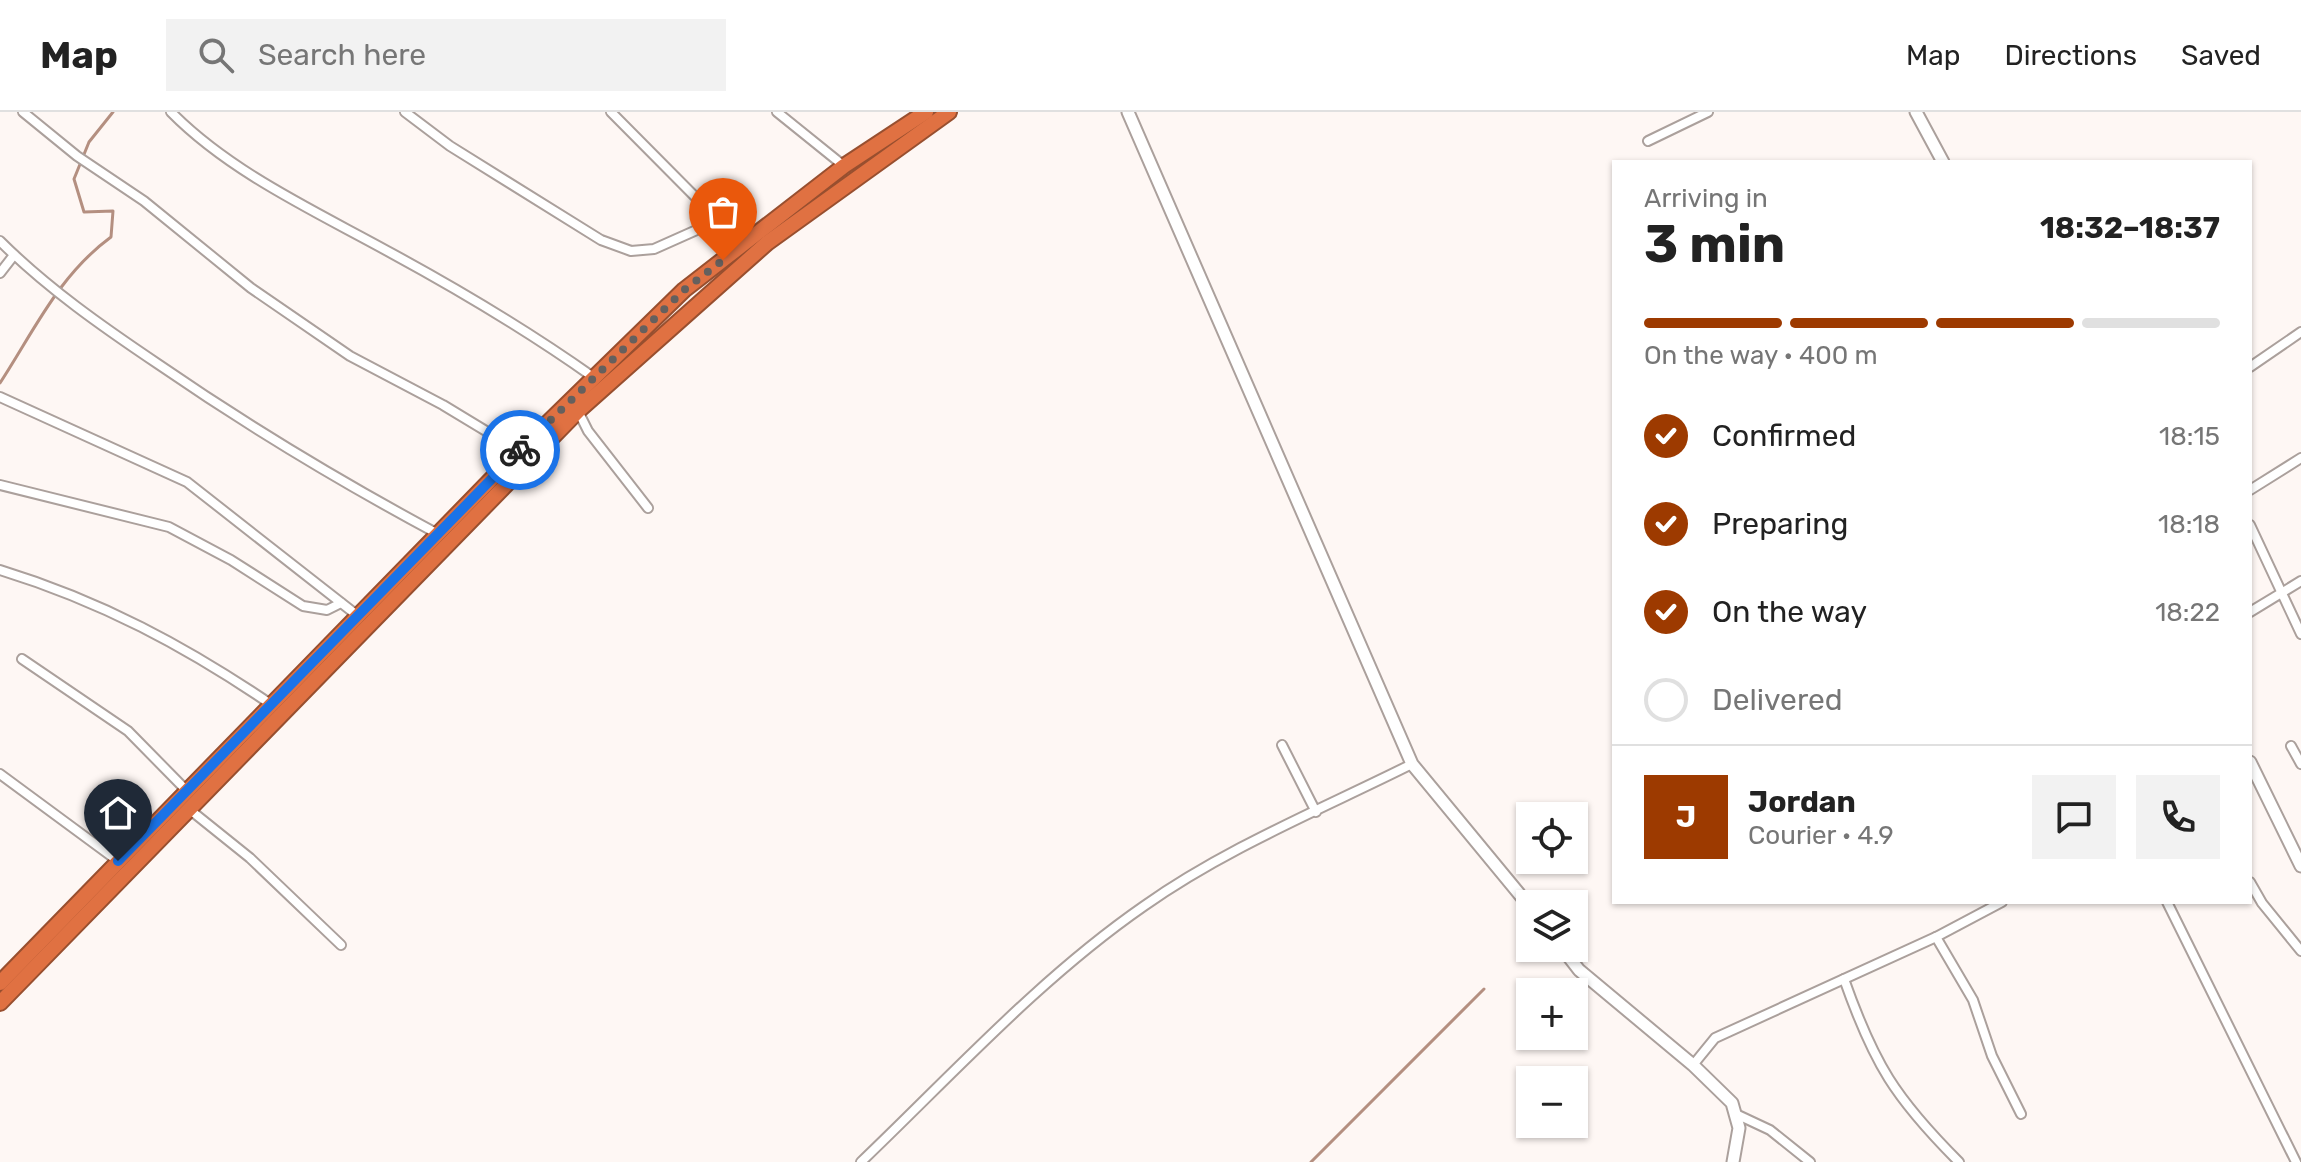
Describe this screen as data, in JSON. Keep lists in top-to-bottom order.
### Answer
{
  "page": {
    "header": "Map",
    "search": "Search here",
    "nav": ["Map", "Directions", "Saved"],
    "heading": ["3 min", "Arriving in", "18:32–18:37"],
    "panel": ["Jordan", "Courier · 4.9"],
    "bar": "On the way · 400 m",
    "list": [
      ["Confirmed", "18:15"],
      ["Preparing", "18:18"],
      ["On the way", "18:22"],
      "Delivered"
    ],
    "round": "J",
    "map_buttons": ["+", "−"]
  }
}
